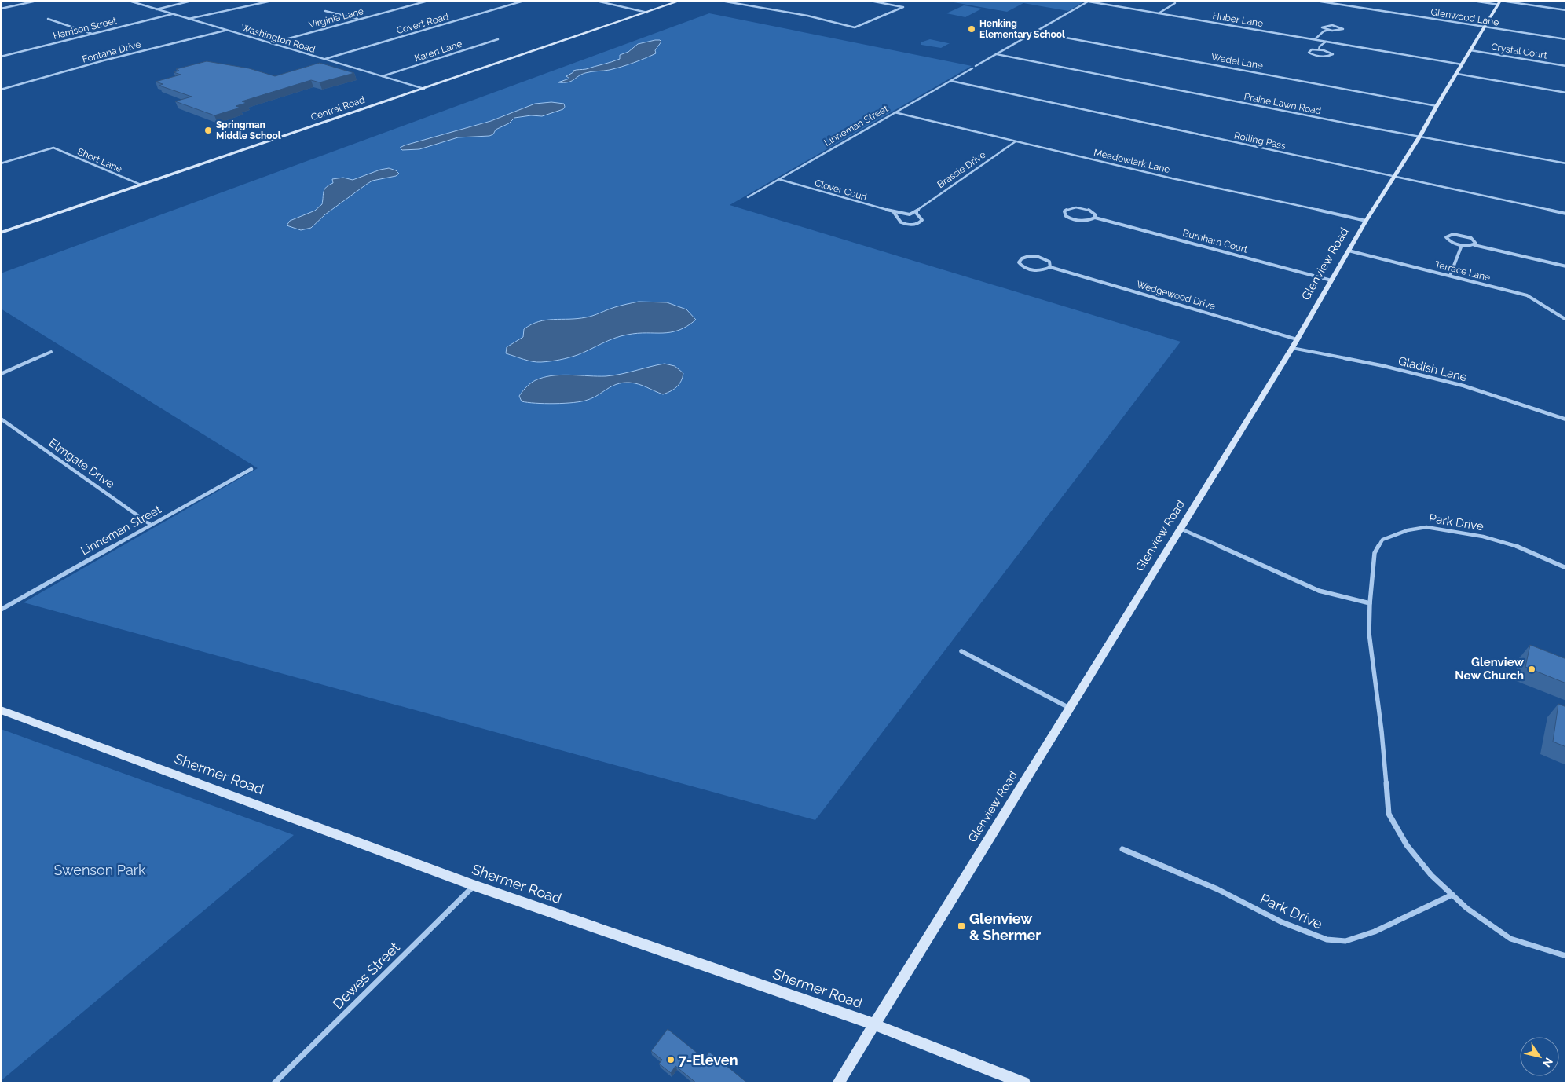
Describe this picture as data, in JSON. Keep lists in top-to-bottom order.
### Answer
{
  "streets": {
    "main road": ["Central Road", "Glenview Road", "Shermer Road"],
    "street": [
      "Glenwood Lane",
      "Virginia Lane",
      "Huber Lane",
      "Covert Road",
      "Harrison Street",
      "Washington Road",
      "Karen Lane",
      "Crystal Court",
      "Fontana Drive",
      "Wedel Lane",
      "Prairie Lawn Road",
      "Linneman Street",
      "Rolling Pass",
      "Short Lane",
      "Meadowlark Lane",
      "Brassie Drive",
      "Clover Court",
      "Burnham Court",
      "Terrace Lane",
      "Wedgewood Drive",
      "Gladish Lane",
      "Elmgate Drive",
      "Park Drive",
      "Dewes Street"
    ]
  },
  "crossings": [
    ["Glenwood Lane", "Glenview Road"],
    ["Virginia Lane", "Washington Road"],
    ["Huber Lane", "Glenview Road"],
    ["Covert Road", "Washington Road"],
    ["Harrison Street", "Washington Road"],
    ["Washington Road", "Karen Lane"],
    ["Washington Road", "Fontana Drive"],
    ["Washington Road", "Central Road"],
    ["Crystal Court", "Glenview Road"],
    ["Wedel Lane", "Glenview Road"],
    ["Prairie Lawn Road", "Glenview Road"],
    ["Central Road", "Short Lane"],
    ["Linneman Street", "Rolling Pass"],
    ["Linneman Street", "Meadowlark Lane"],
    ["Linneman Street", "Clover Court"],
    ["Linneman Street", "Elmgate Drive"],
    ["Rolling Pass", "Glenview Road"],
    ["Meadowlark Lane", "Brassie Drive"],
    ["Meadowlark Lane", "Glenview Road"],
    ["Brassie Drive", "Clover Court"],
    ["Burnham Court", "Glenview Road"],
    ["Glenview Road", "Terrace Lane"],
    ["Glenview Road", "Wedgewood Drive"],
    ["Glenview Road", "Gladish Lane"],
    ["Glenview Road", "Shermer Road"],
    ["Shermer Road", "Dewes Street"]
  ],
  "parks": ["Swenson Park"],
  "places": {
    "other": [
      "Henking Elementary School",
      "Springman Middle School",
      "Glenview New Church",
      "7-Eleven"
    ],
    "transit": ["Glenview & Shermer"]
  },
  "north": "bottom right"
}
